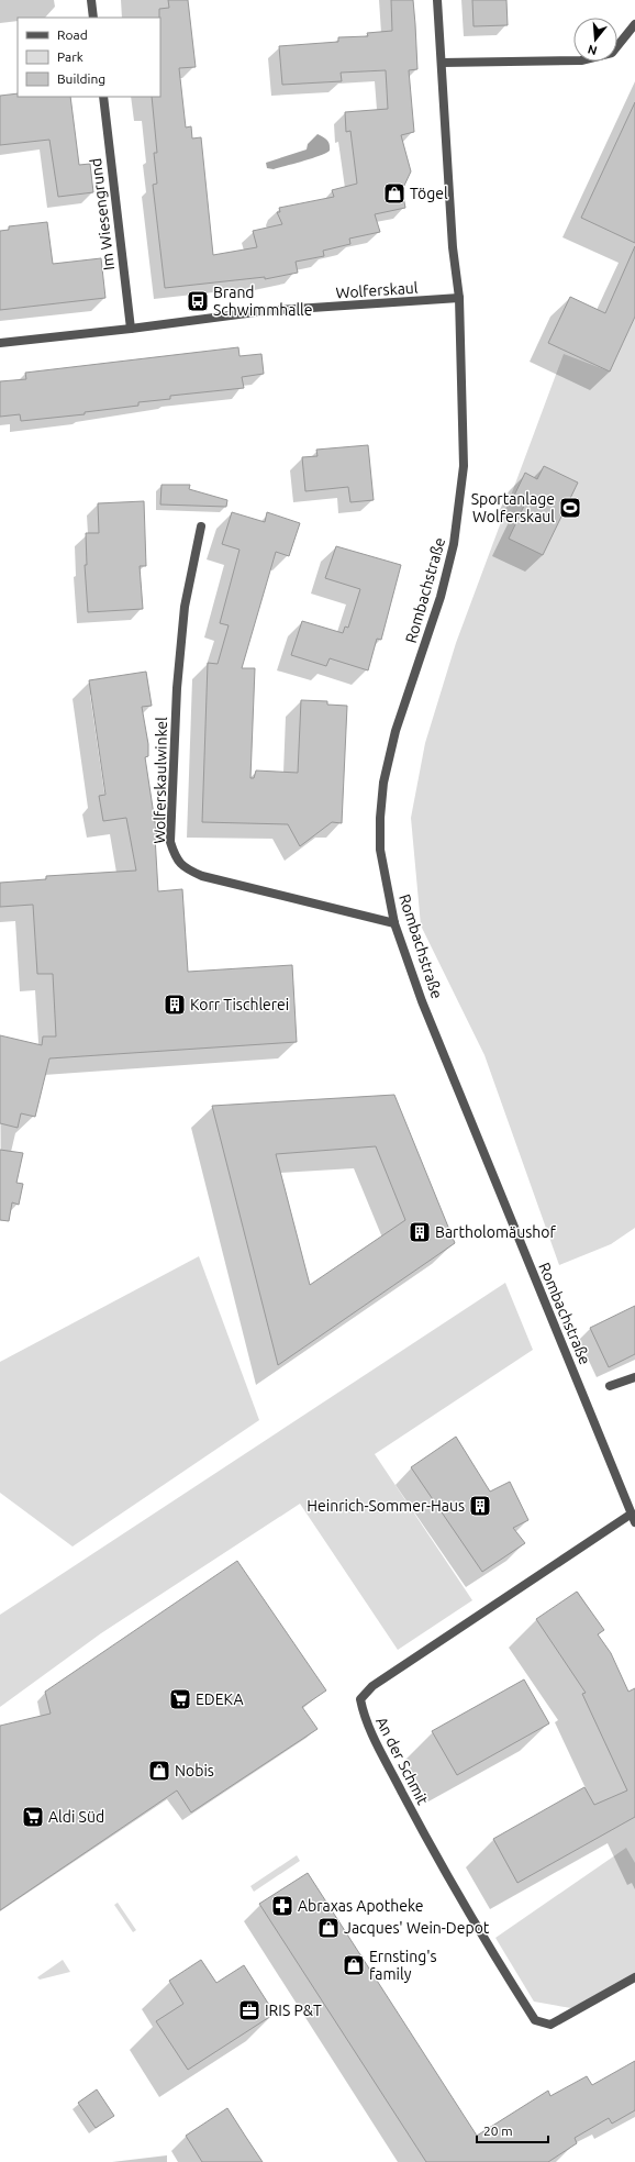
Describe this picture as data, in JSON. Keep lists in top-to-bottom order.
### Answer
{
  "streets": {
    "street": [
      "Im Wiesengrund",
      "Wolferskaul",
      "Rombachstraße",
      "Wolferskaulwinkel",
      "An der Schmit"
    ]
  },
  "crossings": [
    ["Im Wiesengrund", "Wolferskaul"],
    ["Wolferskaul", "Rombachstraße"],
    ["Rombachstraße", "Wolferskaulwinkel"],
    ["Rombachstraße", "An der Schmit"]
  ],
  "places": {
    "shop": [
      "Tögel",
      "Nobis",
      "Jacques' Wein-Depot",
      "Ernsting's family"
    ],
    "bus stop": ["Brand Schwimmhalle"],
    "sports": ["Sportanlage Wolferskaul"],
    "building": ["Korr Tischlerei", "Bartholomäushof", "Heinrich-Sommer-Haus"],
    "supermarket": ["EDEKA", "Aldi Süd"],
    "pharmacy": ["Abraxas Apotheke"],
    "office": ["IRIS P&T"]
  },
  "legend": ["Road", "Park", "Building"],
  "scale_bar": "20 m",
  "north": "bottom"
}
